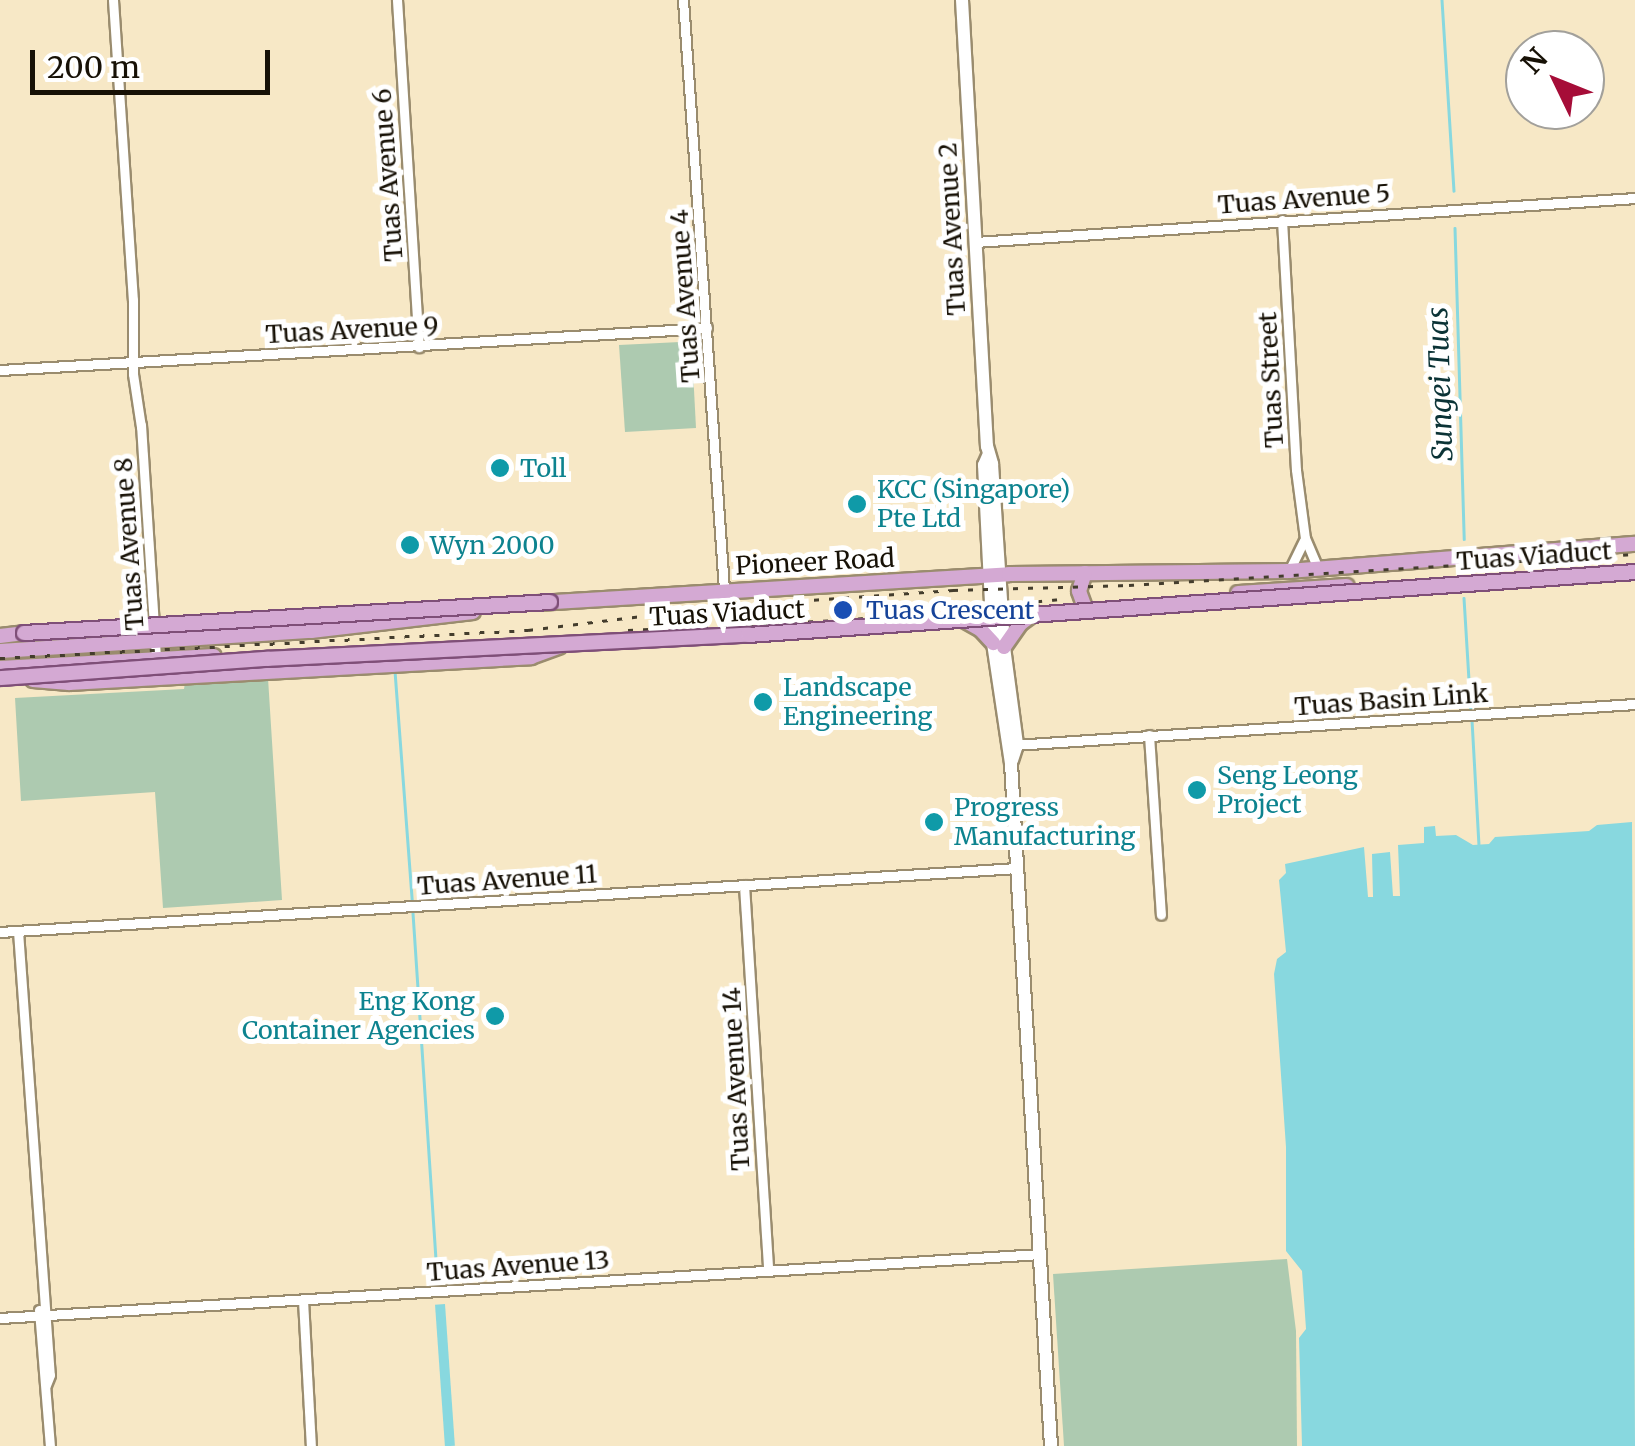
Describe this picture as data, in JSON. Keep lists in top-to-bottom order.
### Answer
{
  "streets": {
    "main road": ["Tuas Viaduct", "Pioneer Road"],
    "street": [
      "Tuas Avenue 6",
      "Tuas Avenue 5",
      "Tuas Avenue 2",
      "Tuas Avenue 4",
      "Tuas Avenue 9",
      "Tuas Street",
      "Tuas Avenue 8",
      "Tuas Basin Link",
      "Tuas Avenue 11",
      "Tuas Avenue 14",
      "Tuas Avenue 13"
    ]
  },
  "crossings": [
    ["Tuas Avenue 6", "Tuas Avenue 9"],
    ["Tuas Avenue 5", "Tuas Avenue 2"],
    ["Tuas Avenue 5", "Tuas Street"],
    ["Tuas Avenue 2", "Pioneer Road"],
    ["Tuas Avenue 4", "Tuas Avenue 9"],
    ["Tuas Avenue 4", "Pioneer Road"],
    ["Tuas Avenue 9", "Tuas Avenue 8"],
    ["Tuas Street", "Pioneer Road"],
    ["Tuas Avenue 8", "Pioneer Road"],
    ["Tuas Avenue 11", "Tuas Avenue 14"],
    ["Tuas Avenue 14", "Tuas Avenue 13"]
  ],
  "water": ["Sungei Tuas"],
  "places": [
    "Toll",
    "KCC (Singapore) Pte Ltd",
    "Wyn 2000",
    "Tuas Crescent",
    "Landscape Engineering",
    "Seng Leong Project",
    "Progress Manufacturing",
    "Eng Kong Container Agencies"
  ],
  "scale_bar": "200 m",
  "north": "top left"
}
